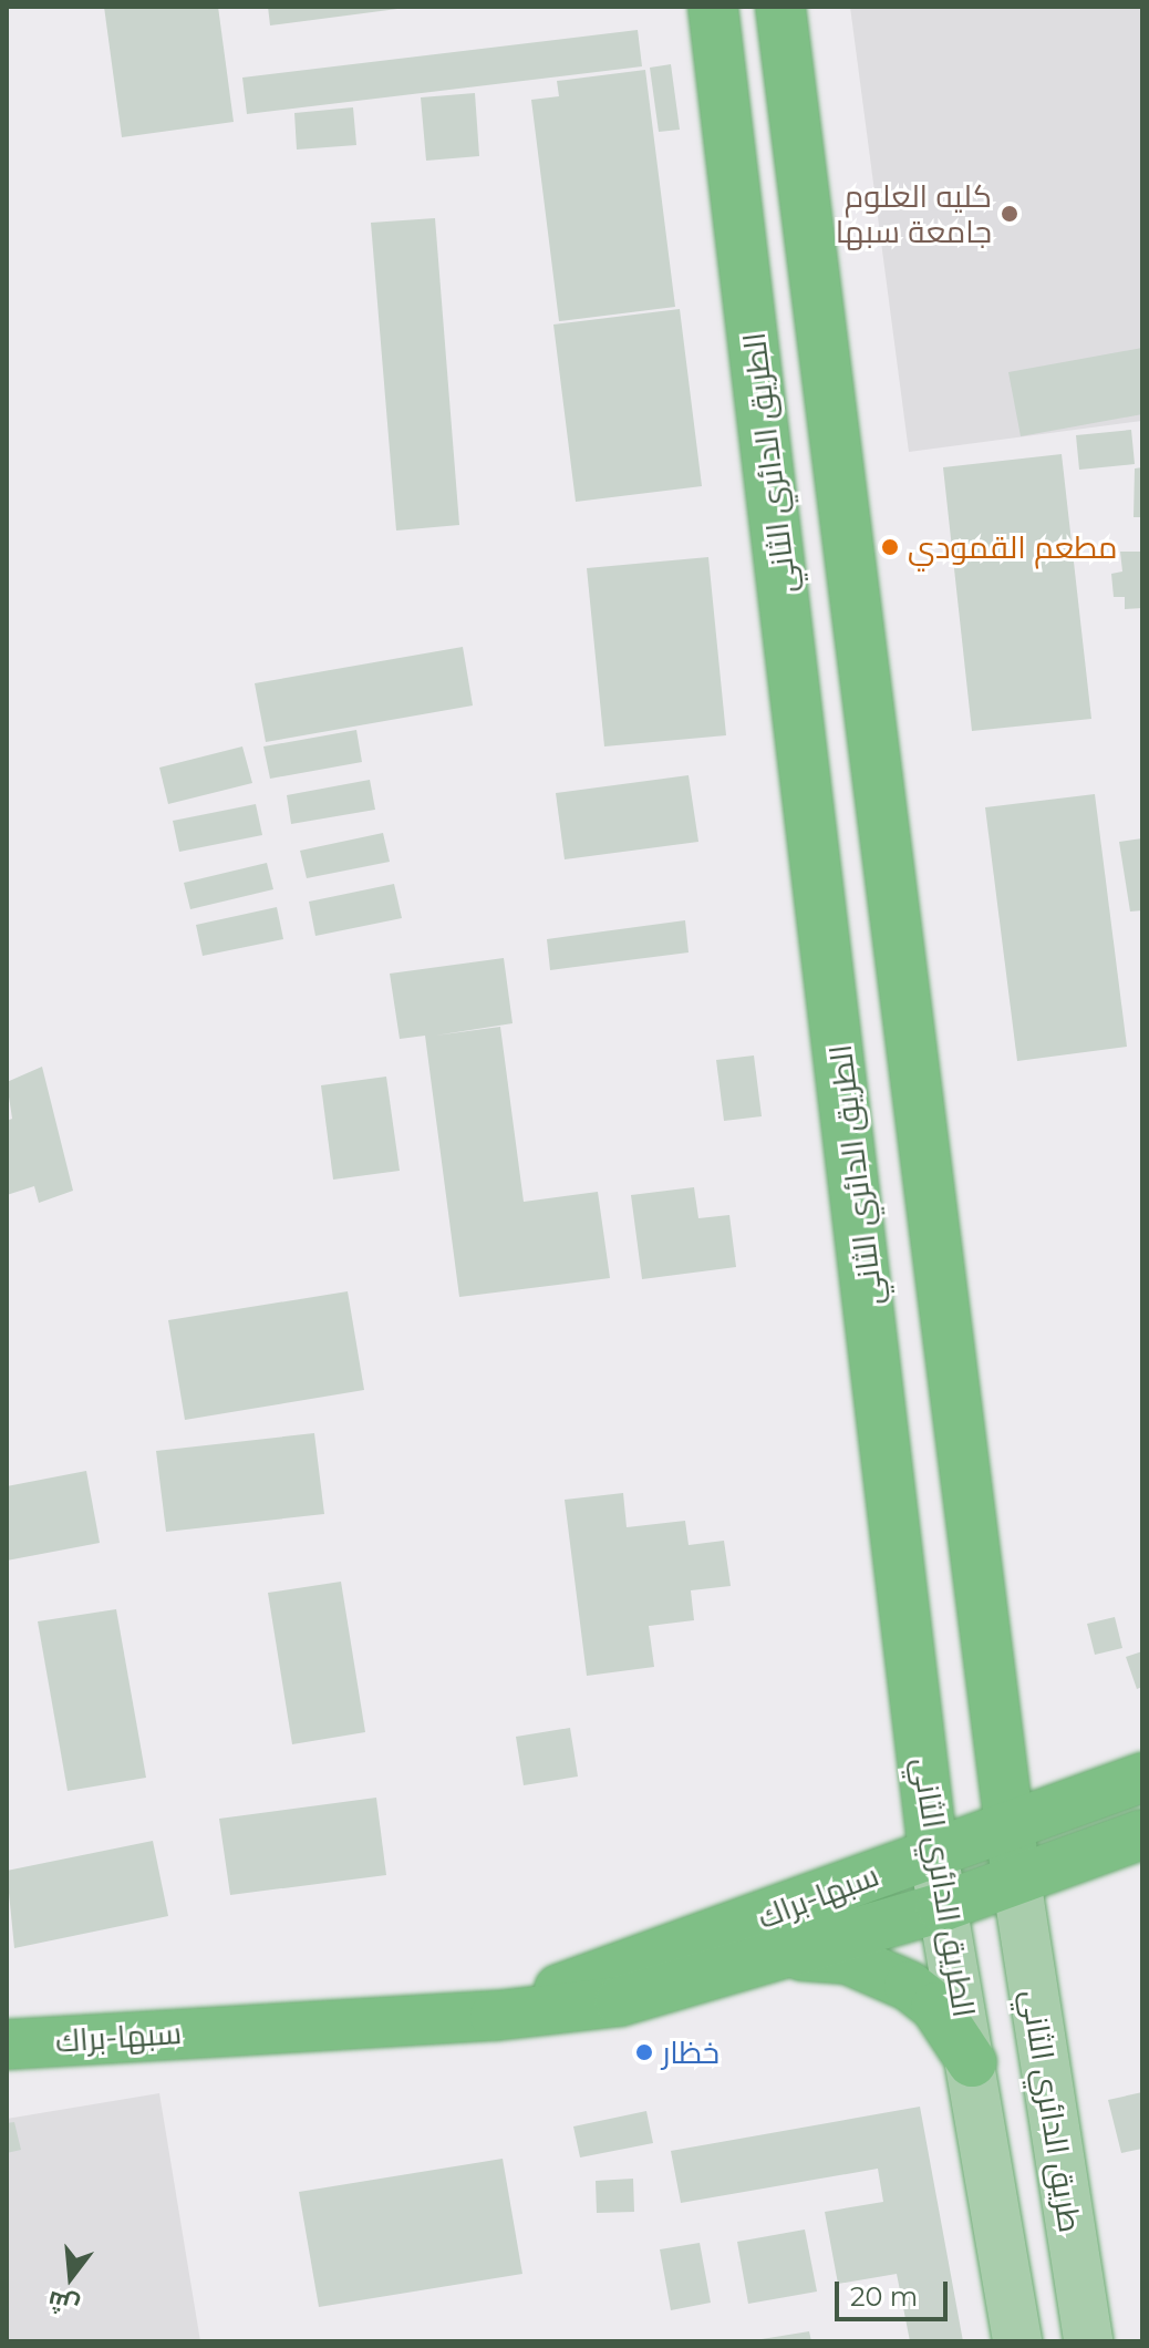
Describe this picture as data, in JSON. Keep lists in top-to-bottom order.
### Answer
{
  "streets": {
    "highway": ["الطريق الدائري الثاني", "سبها-براك"],
    "main road": ["طريق الدائري الثاني"]
  },
  "crossings": [
    ["الطريق الدائري الثاني", "سبها-براك"],
    ["سبها-براك", "طريق الدائري الثاني"]
  ],
  "places": ["كليه العلوم جامعة سبها", "مطعم القمودي", "خظار"],
  "scale_bar": "20 m",
  "north": "bottom"
}
